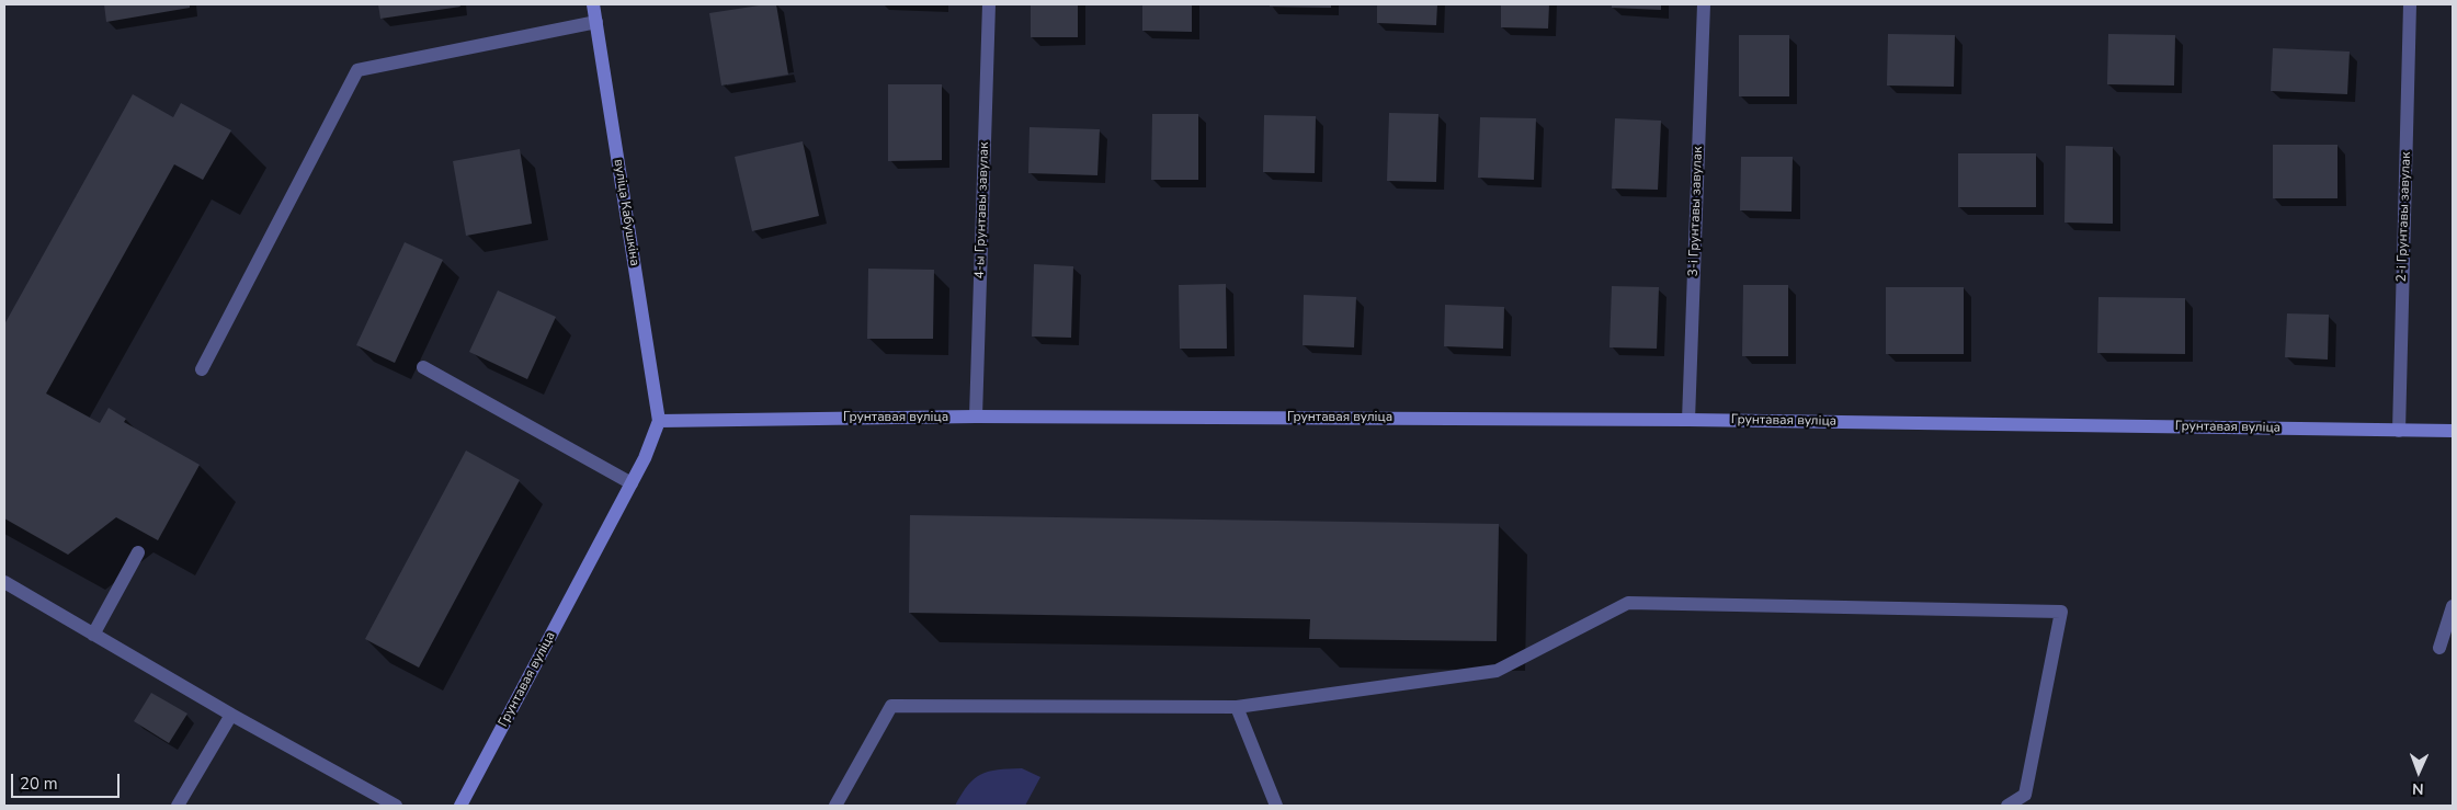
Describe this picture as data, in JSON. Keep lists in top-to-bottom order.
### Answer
{
  "streets": {
    "main road": ["вуліца Кабушкіна", "Грунтавая вуліца"],
    "street": ["4-ы Грунтавы завулак", "3-і Грунтавы завулак", "2-і Грунтавы завулак"]
  },
  "crossings": [
    ["4-ы Грунтавы завулак", "Грунтавая вуліца"],
    ["3-і Грунтавы завулак", "Грунтавая вуліца"],
    ["вуліца Кабушкіна", "Грунтавая вуліца"],
    ["2-і Грунтавы завулак", "Грунтавая вуліца"]
  ],
  "scale_bar": "20 m",
  "north": "bottom"
}
